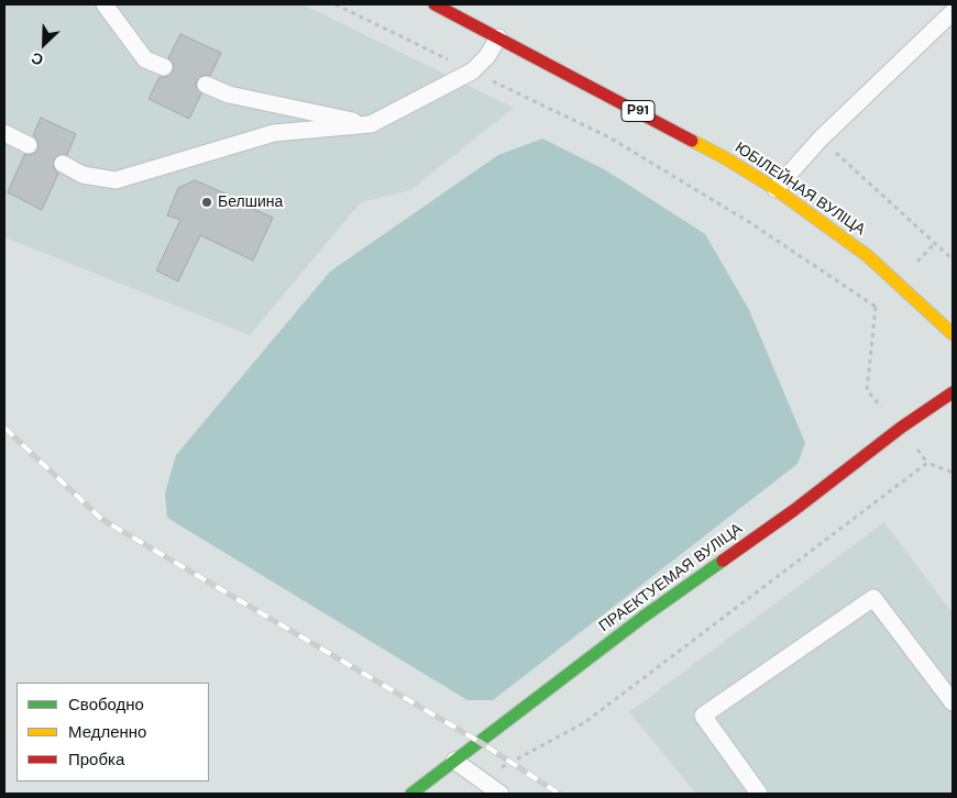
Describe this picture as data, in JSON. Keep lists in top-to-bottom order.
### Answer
{
  "streets": {
    "street": ["Р91", "ЮБІЛЕЙНАЯ ВУЛІЦА", "ПРАЕКТУЕМАЯ ВУЛІЦА"]
  },
  "places": ["Белшина"],
  "legend": ["Свободно", "Медленно", "Пробка"],
  "north": "bottom left"
}
